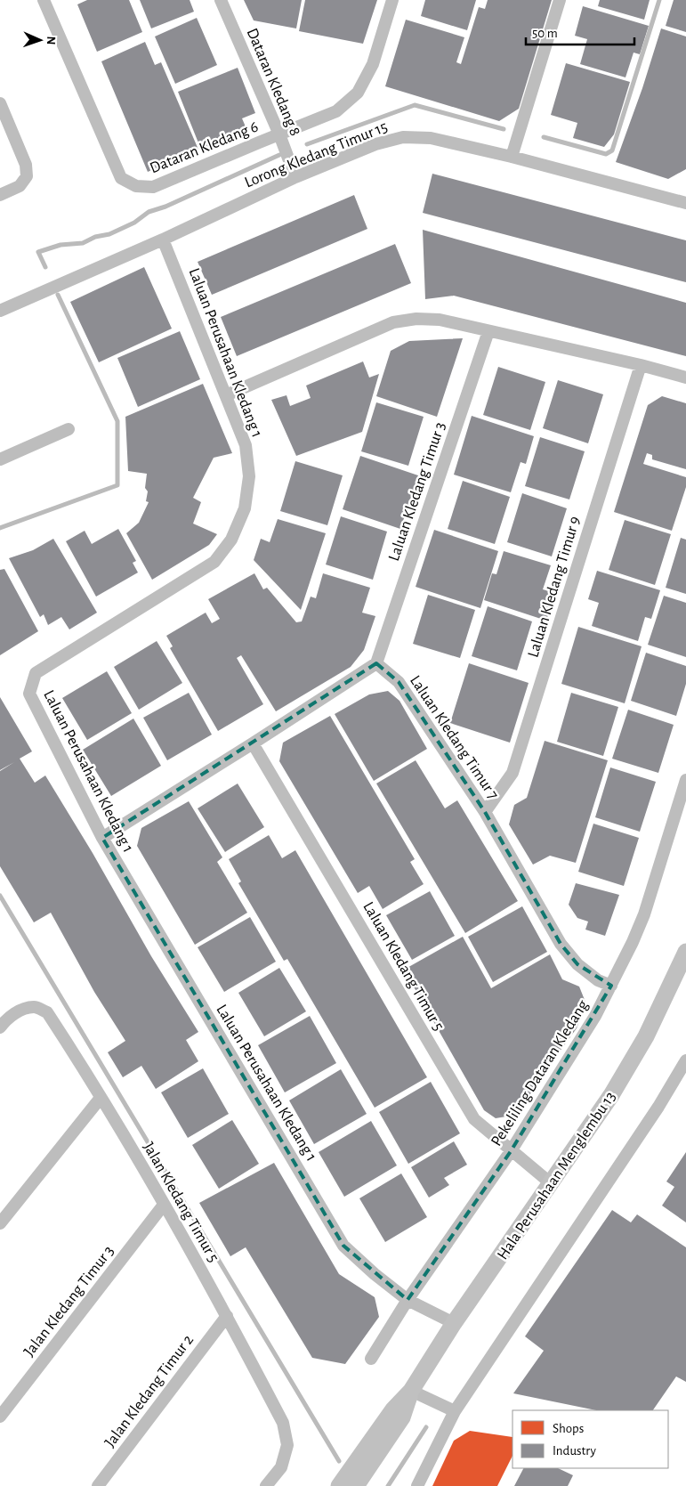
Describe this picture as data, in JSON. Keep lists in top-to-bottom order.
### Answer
{
  "streets": {
    "street": [
      "Dataran Kledang 8",
      "Dataran Kledang 6",
      "Lorong Kledang Timur 15",
      "Laluan Perusahaan Kledang 1",
      "Laluan Kledang Timur 3",
      "Laluan Kledang Timur 9",
      "Laluan Kledang Timur 7",
      "Laluan Kledang Timur 5",
      "Pekeliling Dataran Kledang",
      "Hala Perusahaan Menglembu 13",
      "Jalan Kledang Timur 5",
      "Jalan Kledang Timur 3",
      "Jalan Kledang Timur 2"
    ]
  },
  "crossings": [
    ["Dataran Kledang 8", "Dataran Kledang 6"],
    ["Dataran Kledang 8", "Lorong Kledang Timur 15"],
    ["Lorong Kledang Timur 15", "Laluan Perusahaan Kledang 1"],
    ["Laluan Perusahaan Kledang 1", "Pekeliling Dataran Kledang"],
    ["Laluan Perusahaan Kledang 1", "Hala Perusahaan Menglembu 13"],
    ["Laluan Kledang Timur 3", "Laluan Kledang Timur 7"],
    ["Laluan Kledang Timur 9", "Laluan Kledang Timur 7"],
    ["Laluan Kledang Timur 7", "Pekeliling Dataran Kledang"],
    ["Laluan Kledang Timur 5", "Pekeliling Dataran Kledang"],
    ["Laluan Kledang Timur 5", "Hala Perusahaan Menglembu 13"],
    ["Jalan Kledang Timur 5", "Jalan Kledang Timur 3"],
    ["Jalan Kledang Timur 5", "Jalan Kledang Timur 2"]
  ],
  "legend": ["Shops", "Industry"],
  "scale_bar": "50 m",
  "north": "right"
}
